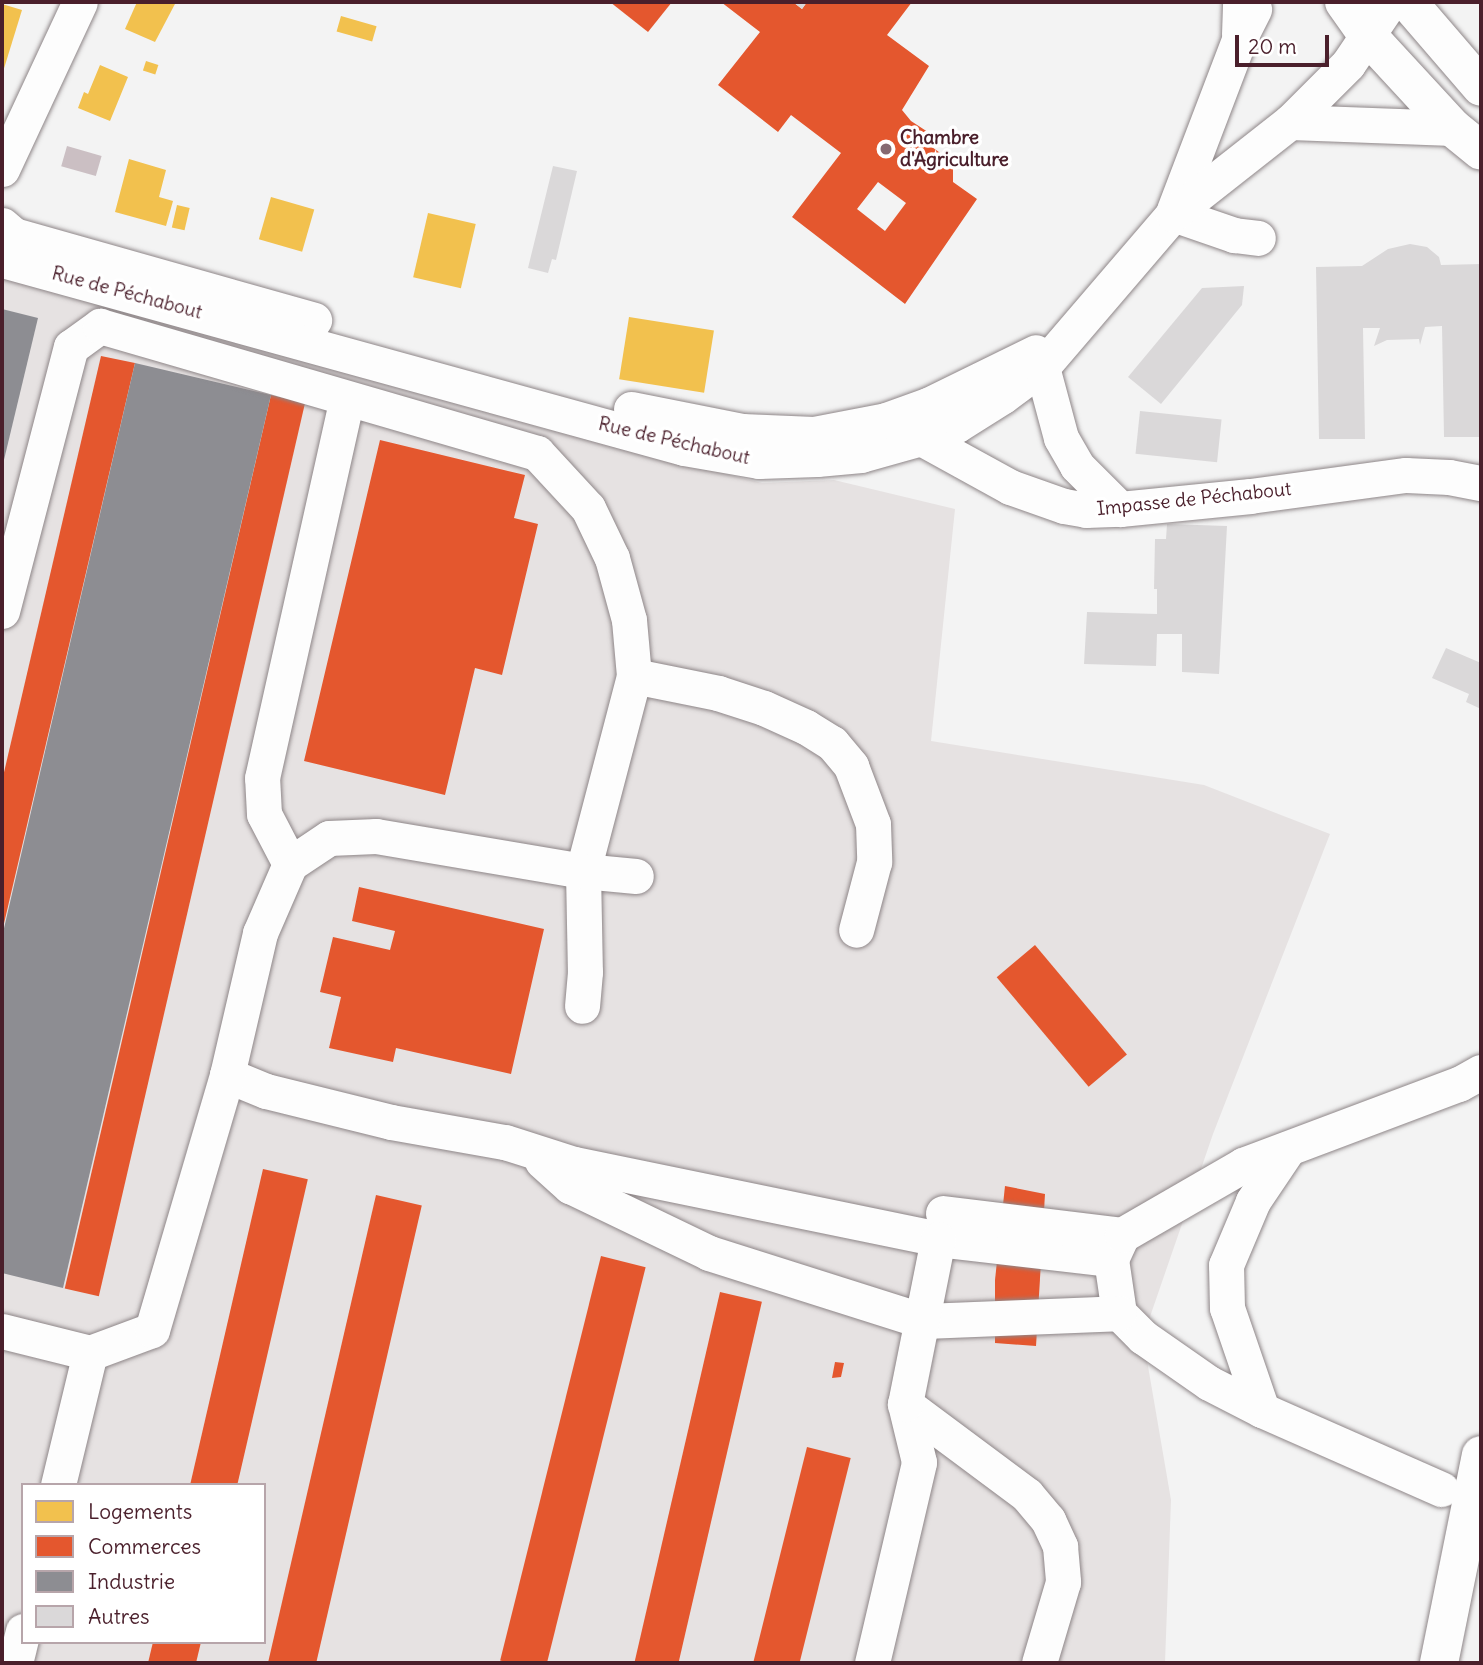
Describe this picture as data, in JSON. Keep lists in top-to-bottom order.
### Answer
{
  "streets": {
    "street": ["Rue de Péchabout", "Impasse de Péchabout"]
  },
  "crossings": [
    ["Rue de Péchabout", "Impasse de Péchabout"]
  ],
  "places": ["Chambre d'Agriculture"],
  "legend": [
    "Logements",
    "Commerces",
    "Industrie",
    "Autres"
  ],
  "scale_bar": "20 m"
}
